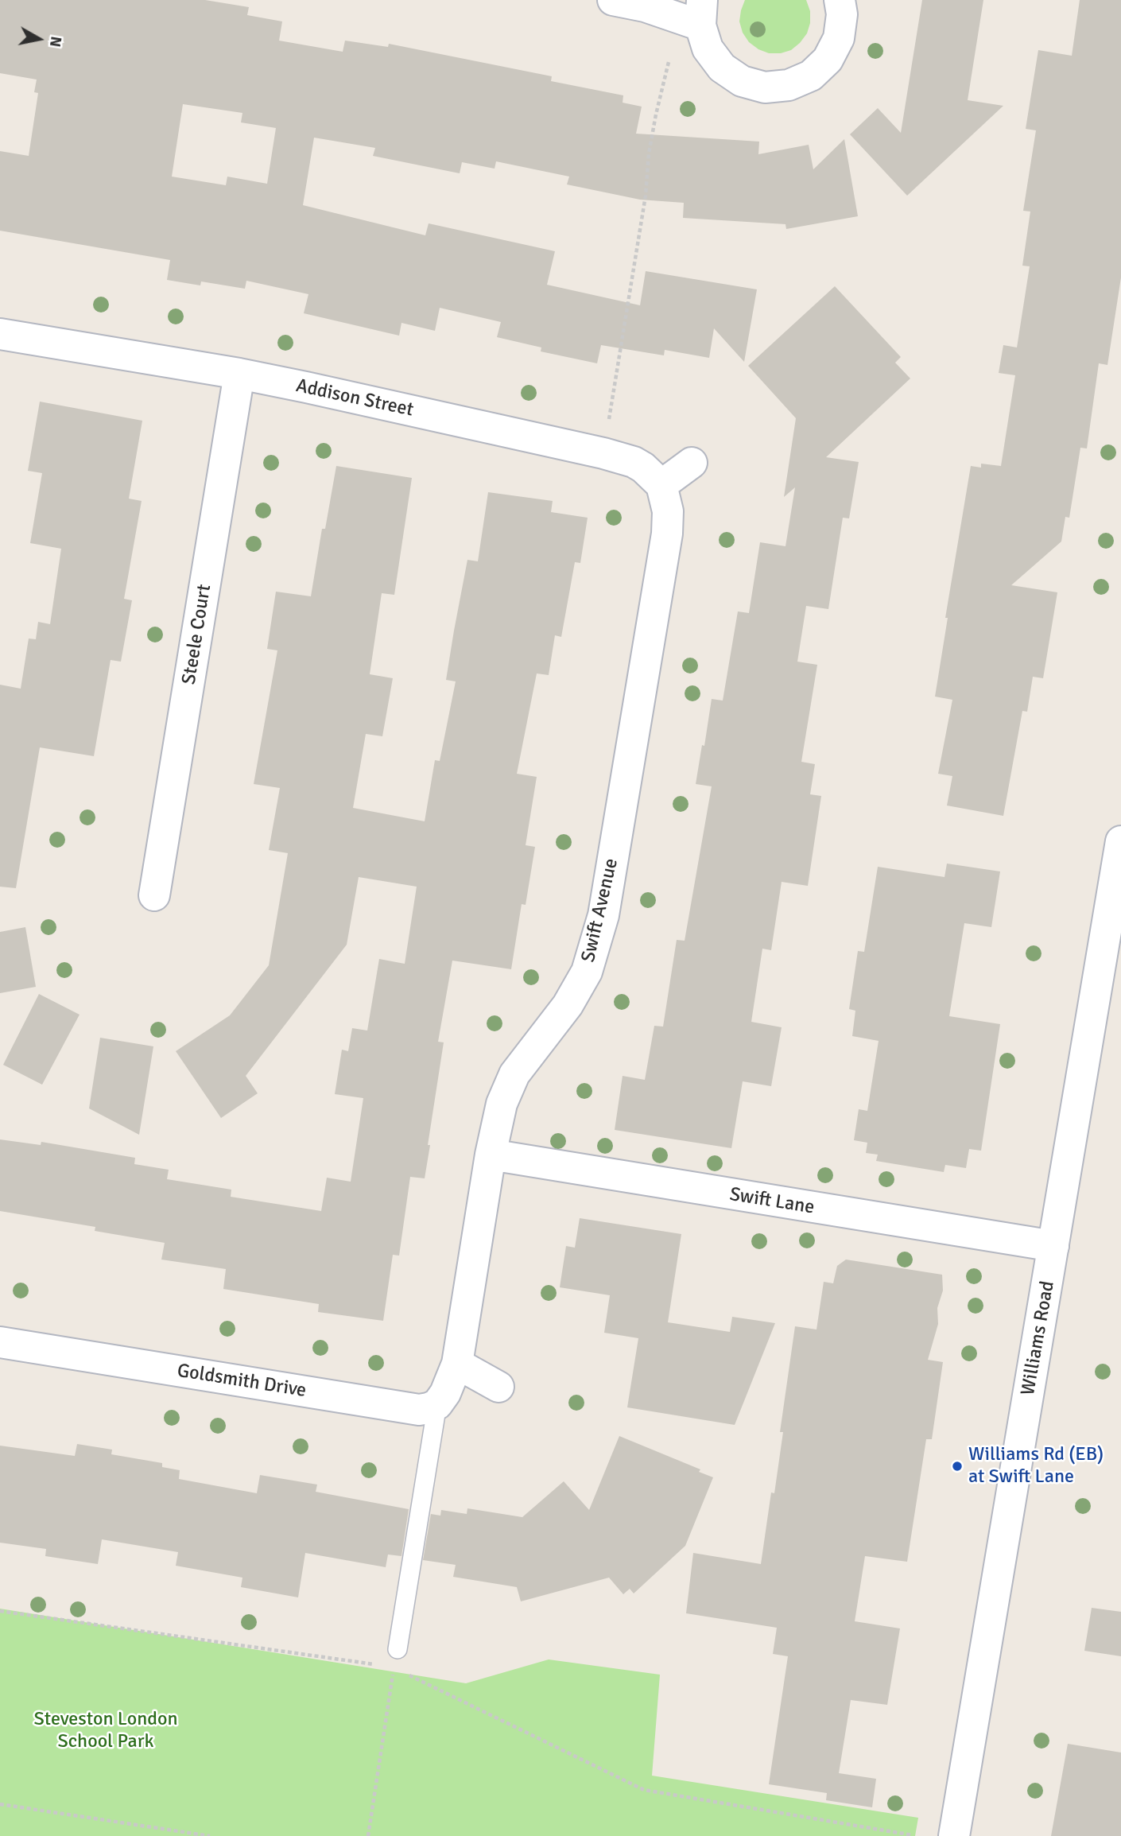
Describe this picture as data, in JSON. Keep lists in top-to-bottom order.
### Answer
{
  "streets": {
    "street": [
      "Addison Street",
      "Steele Court",
      "Swift Avenue",
      "Swift Lane",
      "Williams Road",
      "Goldsmith Drive"
    ]
  },
  "crossings": [
    ["Addison Street", "Steele Court"],
    ["Addison Street", "Swift Avenue"],
    ["Swift Avenue", "Swift Lane"],
    ["Swift Lane", "Williams Road"]
  ],
  "parks": ["Steveston London School Park"],
  "places": ["Williams Rd (EB) at Swift Lane"],
  "north": "right"
}
